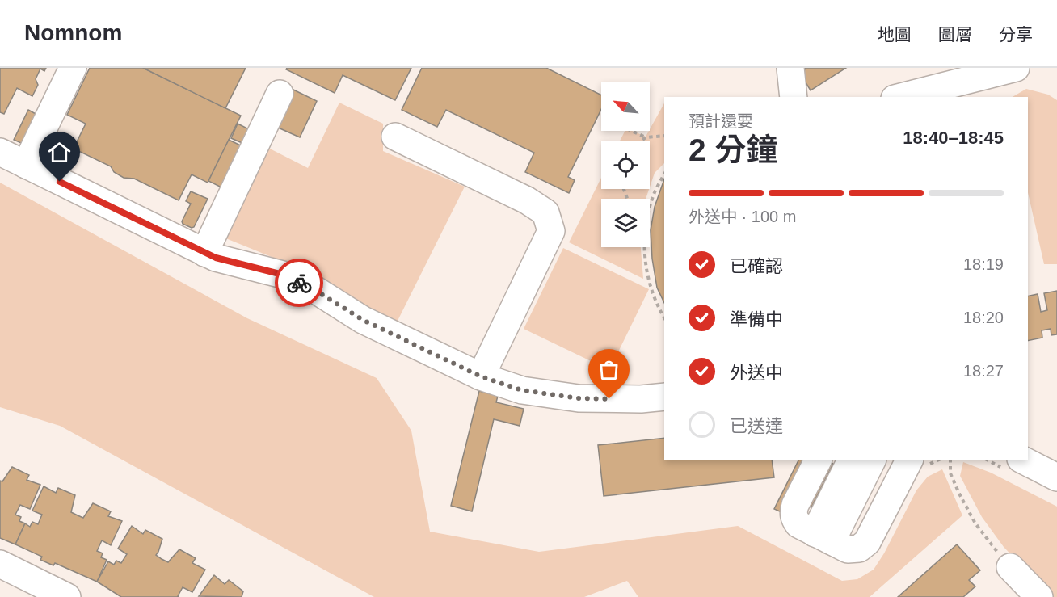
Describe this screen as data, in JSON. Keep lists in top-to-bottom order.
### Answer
{
  "north": "top left",
  "page": {
    "header": "Nomnom",
    "nav": ["地圖", "圖層", "分享"],
    "heading": ["2 分鐘", "預計還要", "18:40–18:45"],
    "bar": "外送中 · 100 m",
    "list": [
      ["已確認", "18:19"],
      ["準備中", "18:20"],
      ["外送中", "18:27"],
      "已送達"
    ]
  }
}
